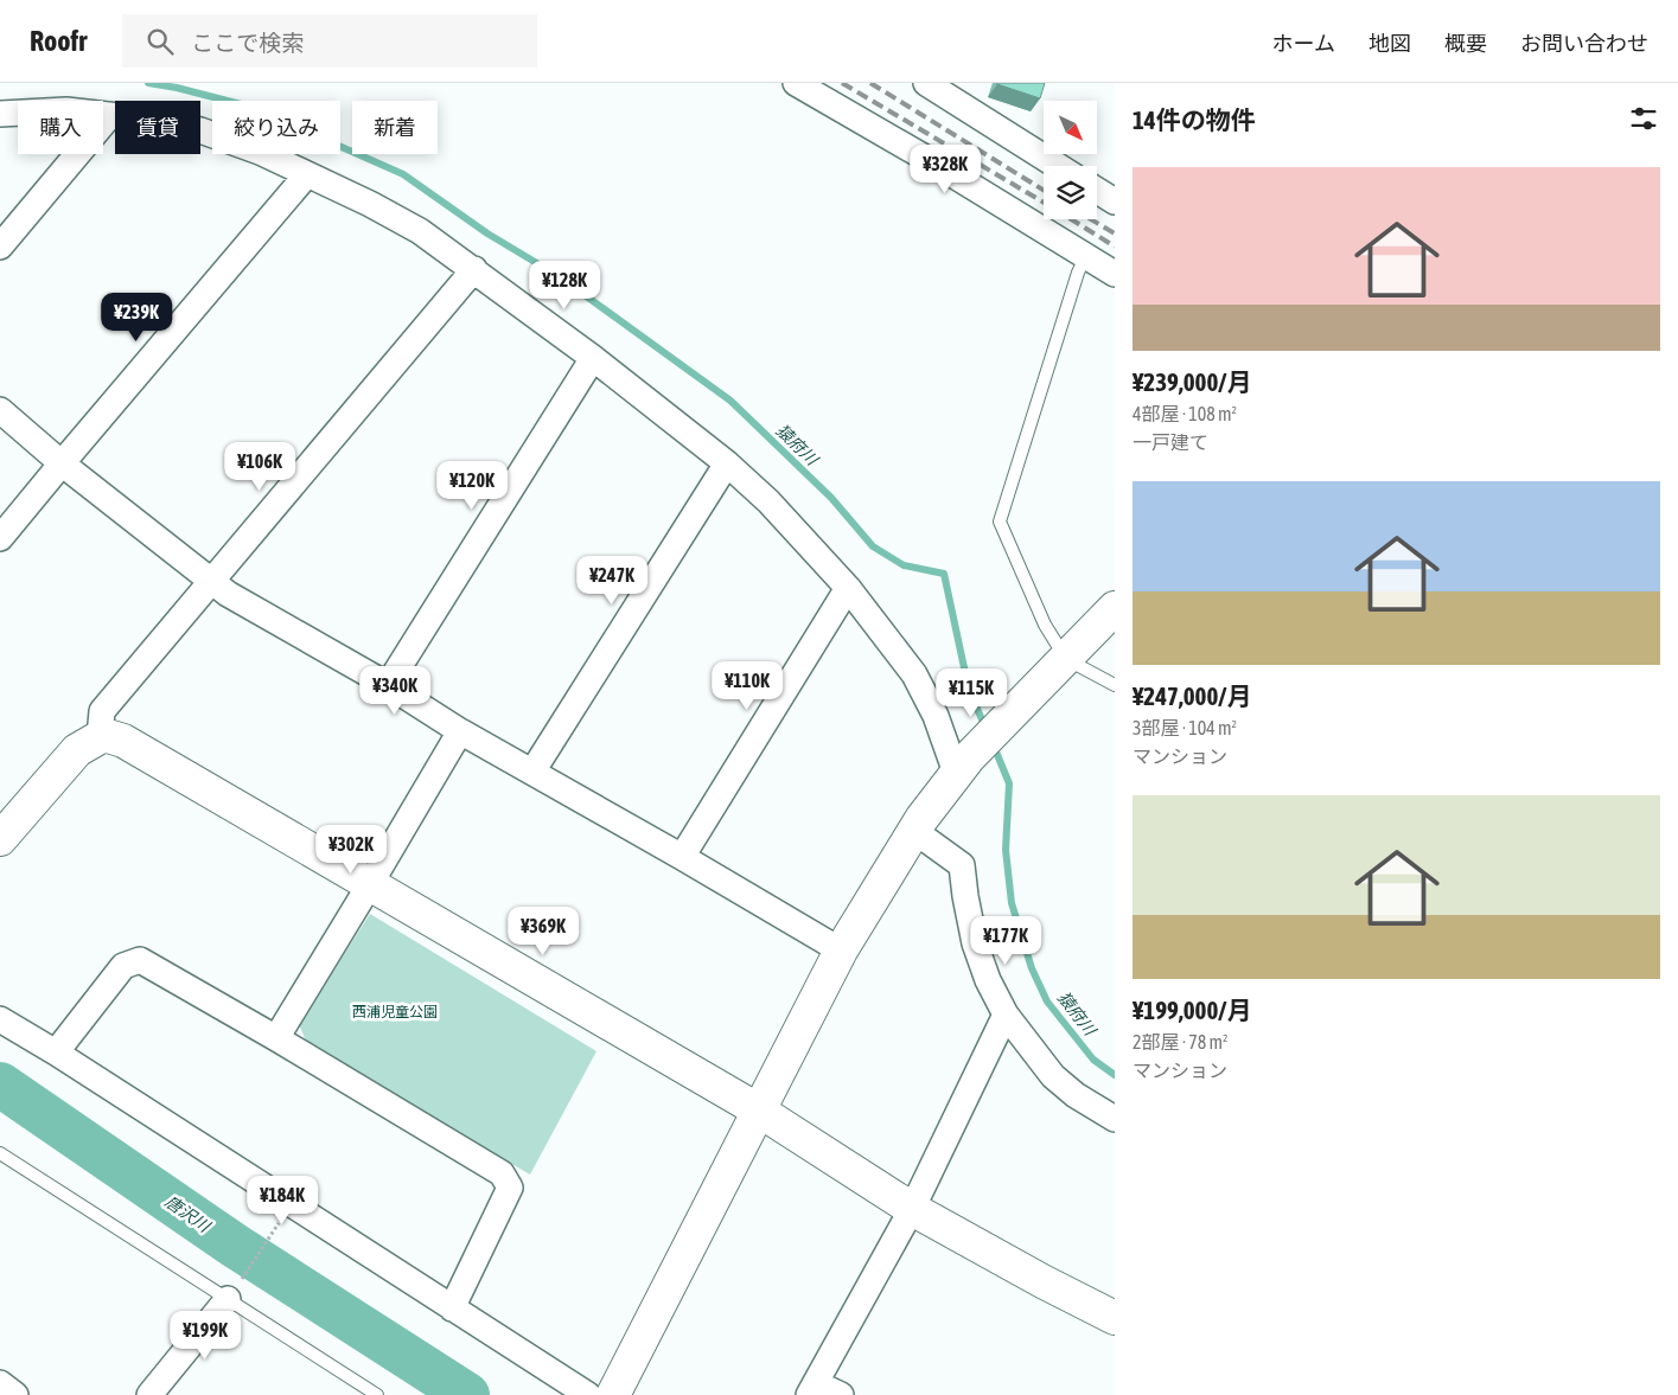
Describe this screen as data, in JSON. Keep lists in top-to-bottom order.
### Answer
{
  "water": ["猿府川", "唐沢川"],
  "parks": ["西浦児童公園"],
  "north": "bottom right",
  "page": {
    "header": "Roofr",
    "search": "ここで検索",
    "nav": [
      "ホーム",
      "地図",
      "概要",
      "お問い合わせ"
    ],
    "heading": "14件の物件",
    "chip": [
      "購入",
      "賃貸",
      "絞り込み",
      "新着"
    ],
    "price": [
      "¥328K",
      "¥128K",
      "¥239K",
      "¥106K",
      "¥120K",
      "¥247K",
      "¥110K",
      "¥340K",
      "¥115K",
      "¥302K",
      "¥369K",
      "¥177K",
      "¥184K",
      "¥199K"
    ],
    "list": [
      {
        "name": "¥239,000/月",
        "note": "4部屋 · 108 m² · 一戸建て"
      },
      {
        "name": "¥247,000/月",
        "note": "3部屋 · 104 m² · マンション"
      },
      {
        "name": "¥199,000/月",
        "note": "2部屋 · 78 m² · マンション"
      }
    ]
  }
}
